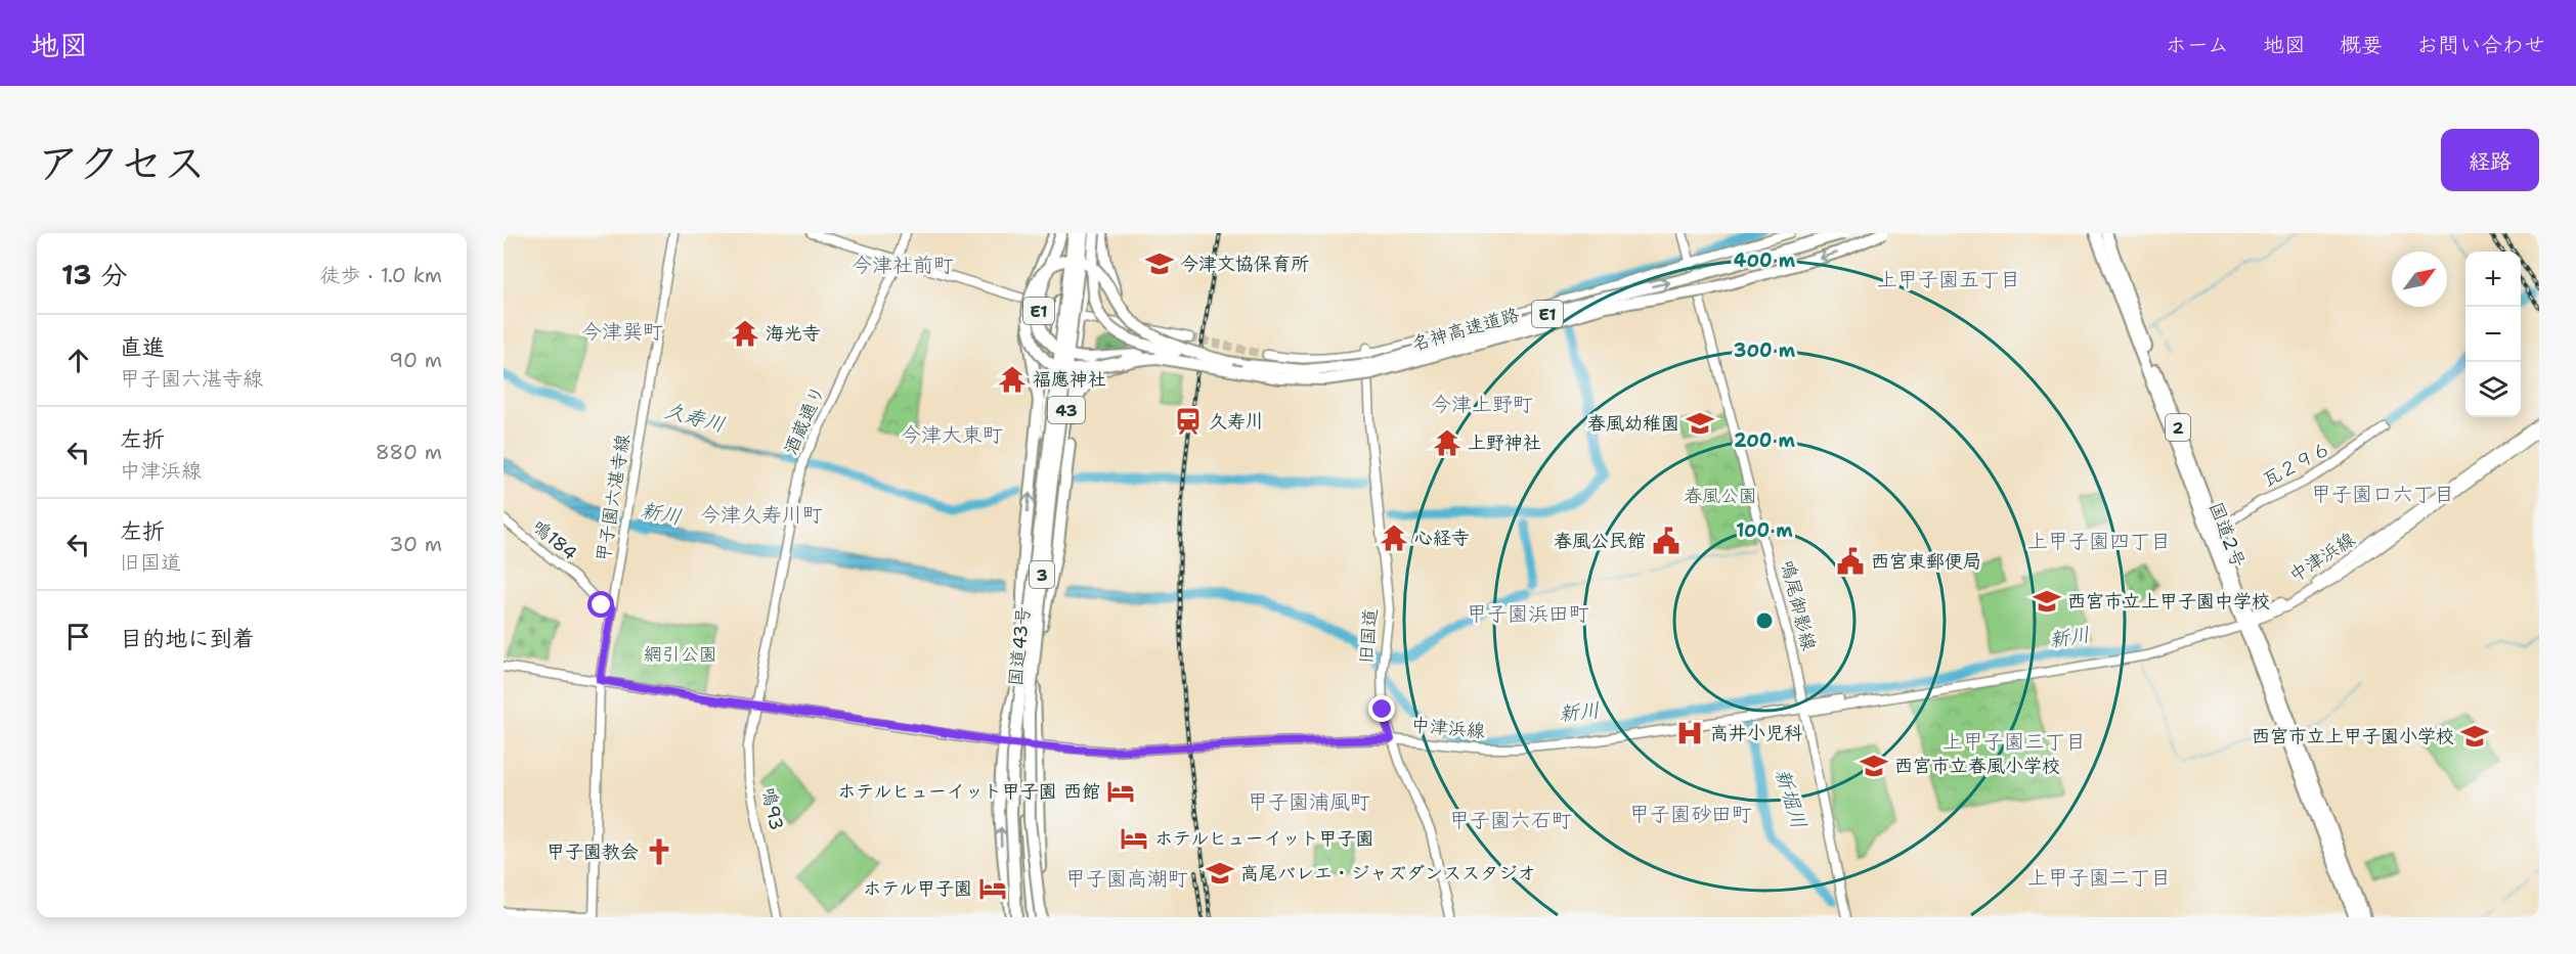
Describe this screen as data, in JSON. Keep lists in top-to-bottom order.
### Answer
{
  "streets": {
    "highway": [
      "E1",
      "名神高速道路",
      "43",
      "2",
      "国道2号",
      "3",
      "国道43号"
    ],
    "street": [
      "酒蔵通り",
      "瓦２９６",
      "甲子園六湛寺線",
      "鳴184",
      "中津浜線",
      "鳴尾御影線",
      "旧国道",
      "鳴93"
    ]
  },
  "crossings": [
    ["E1", "名神高速道路"],
    ["E1", "国道43号"],
    ["酒蔵通り", "中津浜線"],
    ["酒蔵通り", "鳴93"],
    ["瓦２９６", "国道2号"],
    ["甲子園六湛寺線", "鳴184"],
    ["甲子園六湛寺線", "中津浜線"],
    ["国道2号", "中津浜線"],
    ["中津浜線", "鳴尾御影線"],
    ["中津浜線", "旧国道"],
    ["中津浜線", "国道43号"],
    ["中津浜線", "鳴93"],
    ["3", "国道43号"]
  ],
  "districts": [
    "今津社前町",
    "上甲子園五丁目",
    "今津巽町",
    "今津上野町",
    "今津大東町",
    "甲子園口六丁目",
    "今津久寿川町",
    "上甲子園四丁目",
    "甲子園浜田町",
    "上甲子園三丁目",
    "甲子園浦風町",
    "甲子園砂田町",
    "甲子園六石町",
    "上甲子園二丁目",
    "甲子園高潮町"
  ],
  "water": ["久寿川", "新川", "新堀川"],
  "parks": ["春風公園", "網引公園"],
  "places": {
    "school or university": [
      "今津文協保育所",
      "春風幼稚園",
      "西宮市立上甲子園中学校",
      "西宮市立上甲子園小学校",
      "西宮市立春風小学校",
      "高尾バレエ・ジャズダンススタジオ"
    ],
    "temple": [
      "海光寺",
      "福應神社",
      "上野神社",
      "心経寺"
    ],
    "station": ["久寿川"],
    "public building": ["春風公民館", "西宮東郵便局"],
    "hospital": ["高井小児科"],
    "hotel": ["ホテルヒューイット甲子園 西館", "ホテルヒューイット甲子園", "ホテル甲子園"],
    "church": ["甲子園教会"]
  },
  "north": "top right",
  "page": {
    "header": "地図",
    "nav": [
      "ホーム",
      "地図",
      "概要",
      "お問い合わせ"
    ],
    "title": "アクセス",
    "buttons": "経路",
    "heading": ["13 分", "徒歩 · 1.0 km"],
    "map_buttons": ["+", "−"],
    "list": [
      ["直進", "甲子園六湛寺線", "90 m"],
      ["左折", "中津浜線", "880 m"],
      ["左折", "旧国道", "30 m"],
      "目的地に到着"
    ]
  },
  "rings": [
    "400 m",
    "300 m",
    "200 m",
    "100 m"
  ]
}
